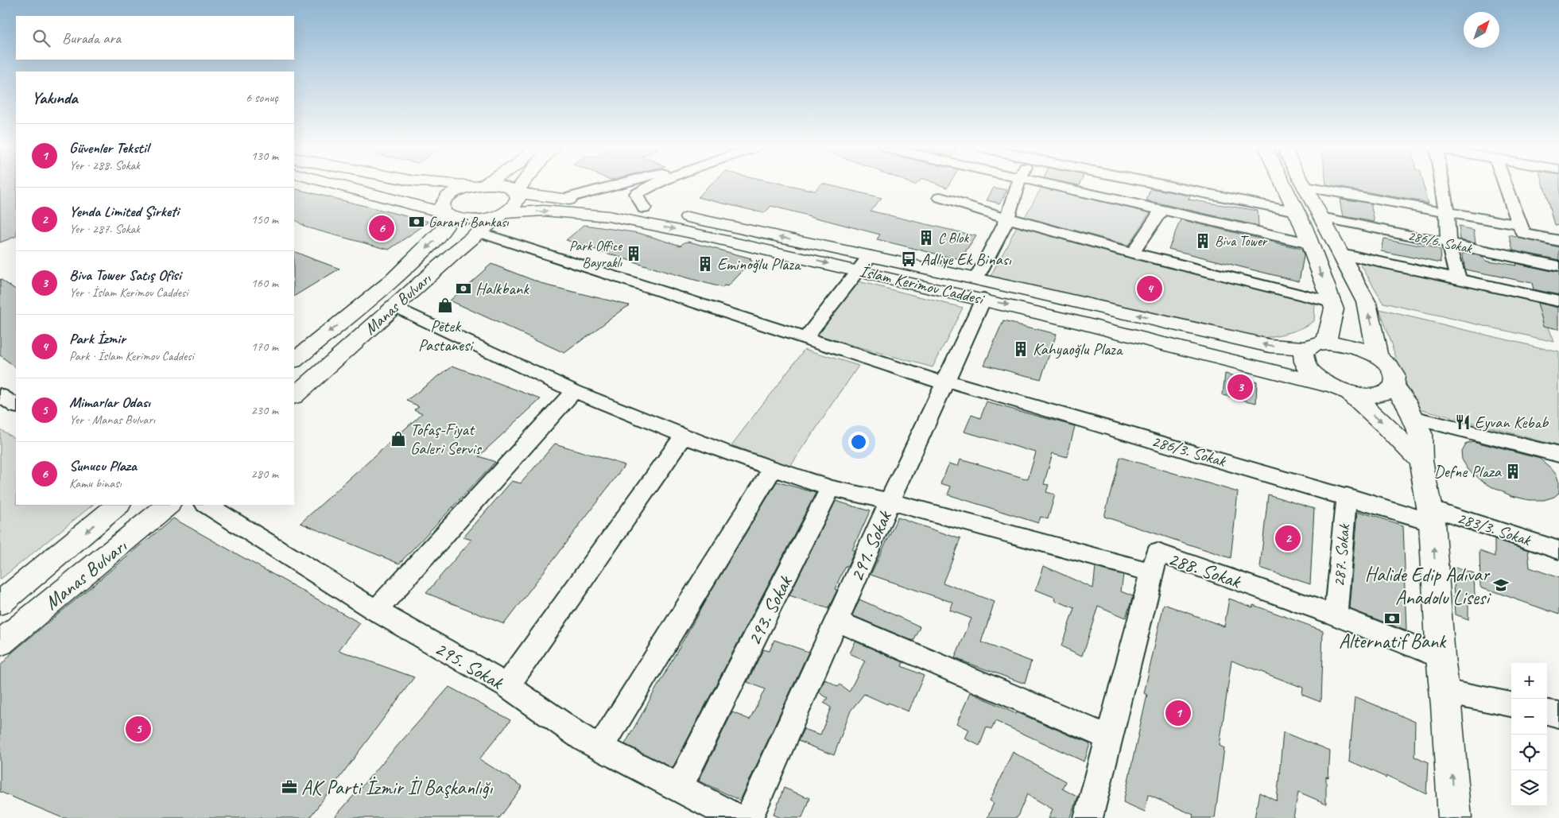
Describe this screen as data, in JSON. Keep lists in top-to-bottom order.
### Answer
{
  "streets": {
    "main road": ["İslam Kerimov Caddesi", "Manas Bulvarı"],
    "street": [
      "286/6. Sokak",
      "286/3. Sokak",
      "283/3. Sokak",
      "291. Sokak",
      "287. Sokak",
      "288. Sokak",
      "293. Sokak",
      "295. Sokak"
    ]
  },
  "crossings": [
    ["İslam Kerimov Caddesi", "Manas Bulvarı"],
    ["Manas Bulvarı", "286/3. Sokak"],
    ["286/3. Sokak", "283/3. Sokak"],
    ["286/3. Sokak", "287. Sokak"],
    ["291. Sokak", "288. Sokak"],
    ["287. Sokak", "288. Sokak"],
    ["293. Sokak", "295. Sokak"]
  ],
  "places": {
    "bank": ["Garanti Bankası", "Halkbank", "Alternatif Bank"],
    "building": [
      "C Blok",
      "Biva Tower",
      "Park Office Bayraklı",
      "Eminoğlu Plaza",
      "Kahyaoğlu Plaza",
      "Defne Plaza"
    ],
    "bus stop": ["Adliye Ek Binası"],
    "shop": ["Petek Pastanesi", "Tofaş-Fiyat Galeri Servis"],
    "restaurant": ["Eyvan Kebab"],
    "school or university": ["Halide Edip Adıvar Anadolu Lisesi"],
    "office": ["AK Parti İzmir İl Başkanlığı"]
  },
  "north": "top right",
  "page": {
    "search": "Burada ara",
    "heading": ["Yakında", "6 sonuç"],
    "list": [
      {
        "mark": "1",
        "name": "Güvenler Tekstil",
        "note": "Yer · 288. Sokak",
        "value": "130 m"
      },
      {
        "mark": "2",
        "name": "Yenda Limited Şirketi",
        "note": "Yer · 287. Sokak",
        "value": "150 m"
      },
      {
        "mark": "3",
        "name": "Biva Tower Satış Ofisi",
        "note": "Yer · İslam Kerimov Caddesi",
        "value": "160 m"
      },
      {
        "mark": "4",
        "name": "Park İzmir",
        "note": "Park · İslam Kerimov Caddesi",
        "value": "170 m"
      },
      {
        "mark": "5",
        "name": "Mimarlar Odası",
        "note": "Yer · Manas Bulvarı",
        "value": "230 m"
      },
      {
        "mark": "6",
        "name": "Sunucu Plaza",
        "note": "Kamu binası",
        "value": "280 m"
      }
    ],
    "pins": [
      "6",
      "4",
      "3",
      "2",
      "1",
      "5"
    ],
    "map_buttons": ["+", "−"]
  }
}
